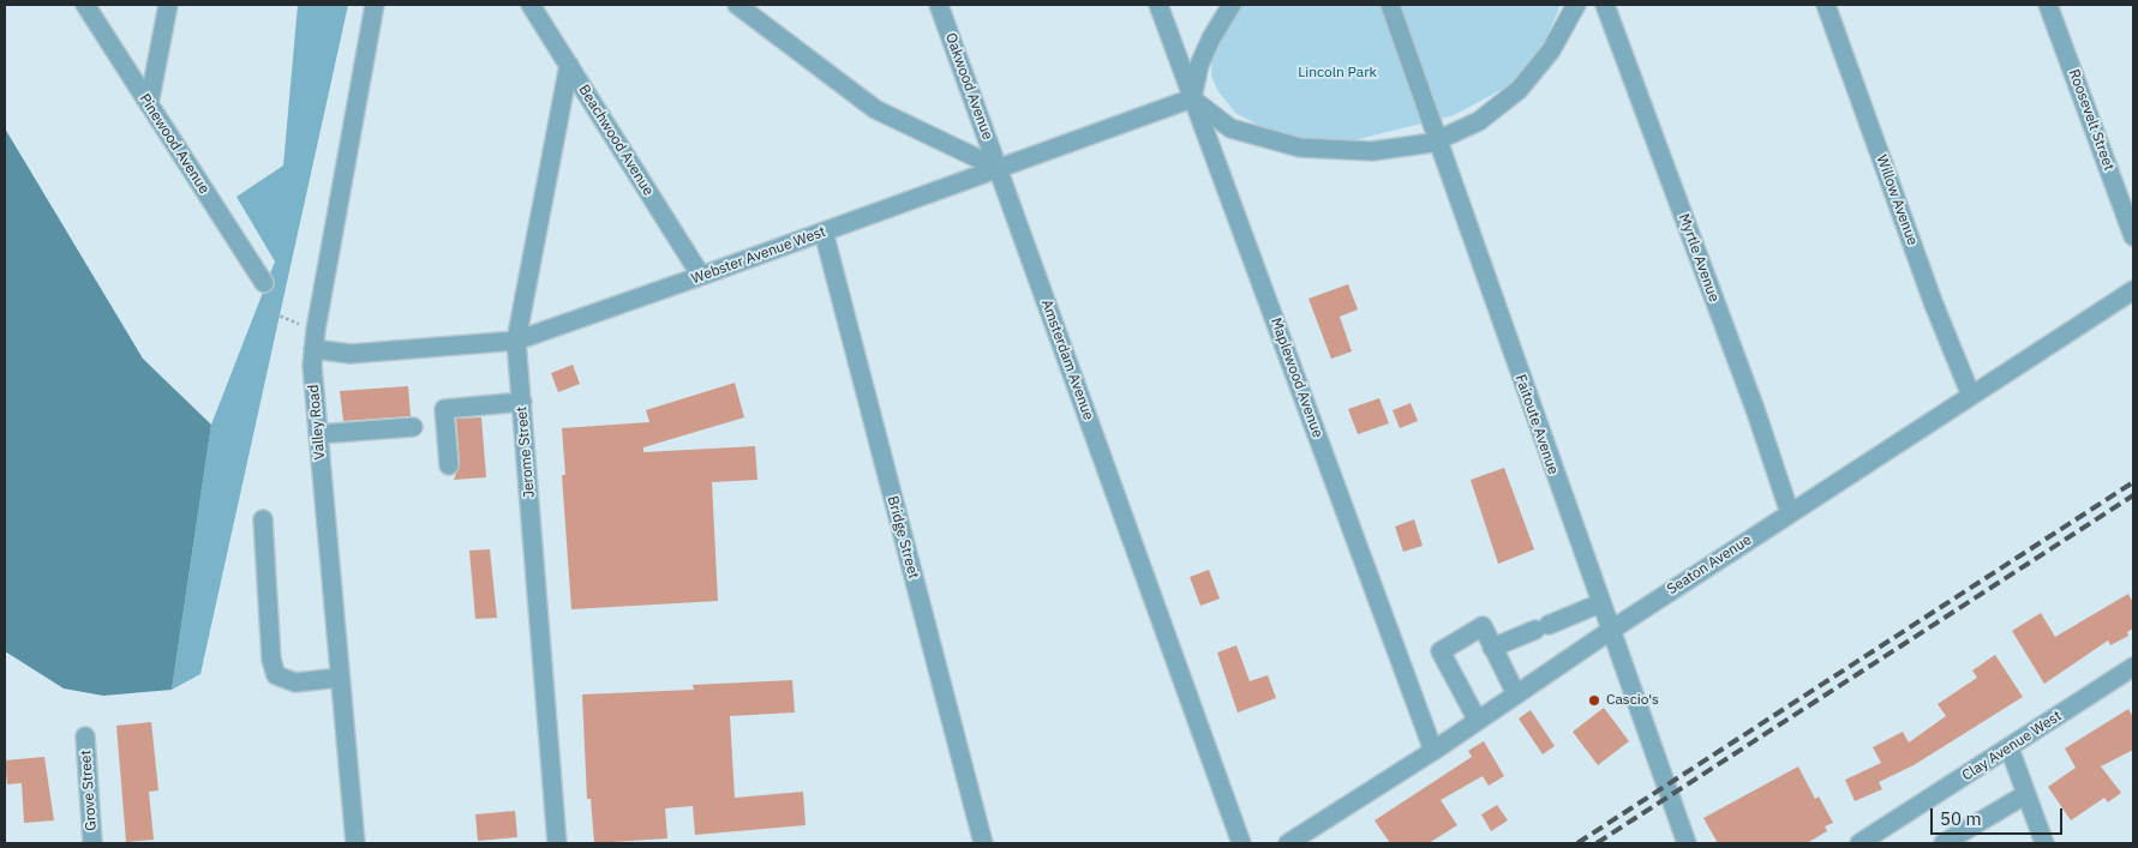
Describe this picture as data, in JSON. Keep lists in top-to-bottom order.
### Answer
{
  "streets": {
    "street": [
      "Oakwood Avenue",
      "Roosevelt Street",
      "Beachwood Avenue",
      "Pinewood Avenue",
      "Willow Avenue",
      "Webster Avenue West",
      "Myrtle Avenue",
      "Amsterdam Avenue",
      "Maplewood Avenue",
      "Valley Road",
      "Faitoute Avenue",
      "Jerome Street",
      "Bridge Street",
      "Seaton Avenue",
      "Clay Avenue West",
      "Grove Street"
    ]
  },
  "crossings": [
    ["Oakwood Avenue", "Webster Avenue West"],
    ["Oakwood Avenue", "Amsterdam Avenue"],
    ["Beachwood Avenue", "Webster Avenue West"],
    ["Beachwood Avenue", "Jerome Street"],
    ["Willow Avenue", "Seaton Avenue"],
    ["Webster Avenue West", "Amsterdam Avenue"],
    ["Webster Avenue West", "Maplewood Avenue"],
    ["Webster Avenue West", "Valley Road"],
    ["Webster Avenue West", "Jerome Street"],
    ["Webster Avenue West", "Bridge Street"],
    ["Myrtle Avenue", "Seaton Avenue"],
    ["Maplewood Avenue", "Seaton Avenue"],
    ["Faitoute Avenue", "Seaton Avenue"]
  ],
  "parks": ["Lincoln Park"],
  "places": ["Cascio's"],
  "scale_bar": "50 m"
}
